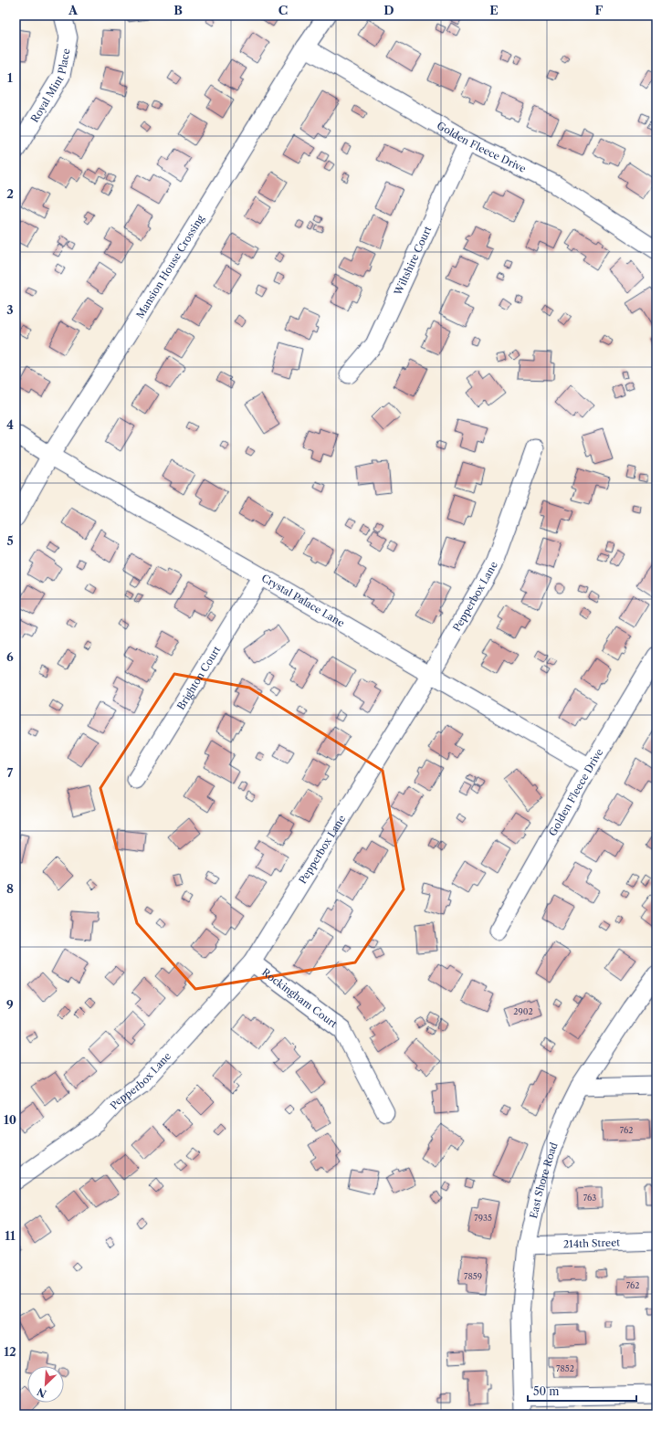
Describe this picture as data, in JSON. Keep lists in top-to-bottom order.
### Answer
{
  "streets": {
    "street": [
      "Royal Mint Place",
      "Golden Fleece Drive",
      "Wiltshire Court",
      "Mansion House Crossing",
      "Pepperbox Lane",
      "Crystal Palace Lane",
      "Brighton Court",
      "Rockingham Court",
      "East Shore Road",
      "214th Street"
    ]
  },
  "crossings": [
    ["Golden Fleece Drive", "Wiltshire Court"],
    ["Golden Fleece Drive", "Mansion House Crossing"],
    ["Golden Fleece Drive", "Crystal Palace Lane"],
    ["Mansion House Crossing", "Crystal Palace Lane"],
    ["Pepperbox Lane", "Crystal Palace Lane"],
    ["Pepperbox Lane", "Rockingham Court"],
    ["Crystal Palace Lane", "Brighton Court"],
    ["East Shore Road", "214th Street"]
  ],
  "house_numbers": [
    "2902",
    "762",
    "763",
    "7935",
    "7859",
    "762",
    "7852"
  ],
  "scale_bar": "50 m",
  "north": "bottom left",
  "grid": {
    "columns": [
      "A",
      "B",
      "C",
      "D",
      "E",
      "F"
    ],
    "rows": [
      "1",
      "2",
      "3",
      "4",
      "5",
      "6",
      "7",
      "8",
      "9",
      "10",
      "11",
      "12"
    ]
  }
}
